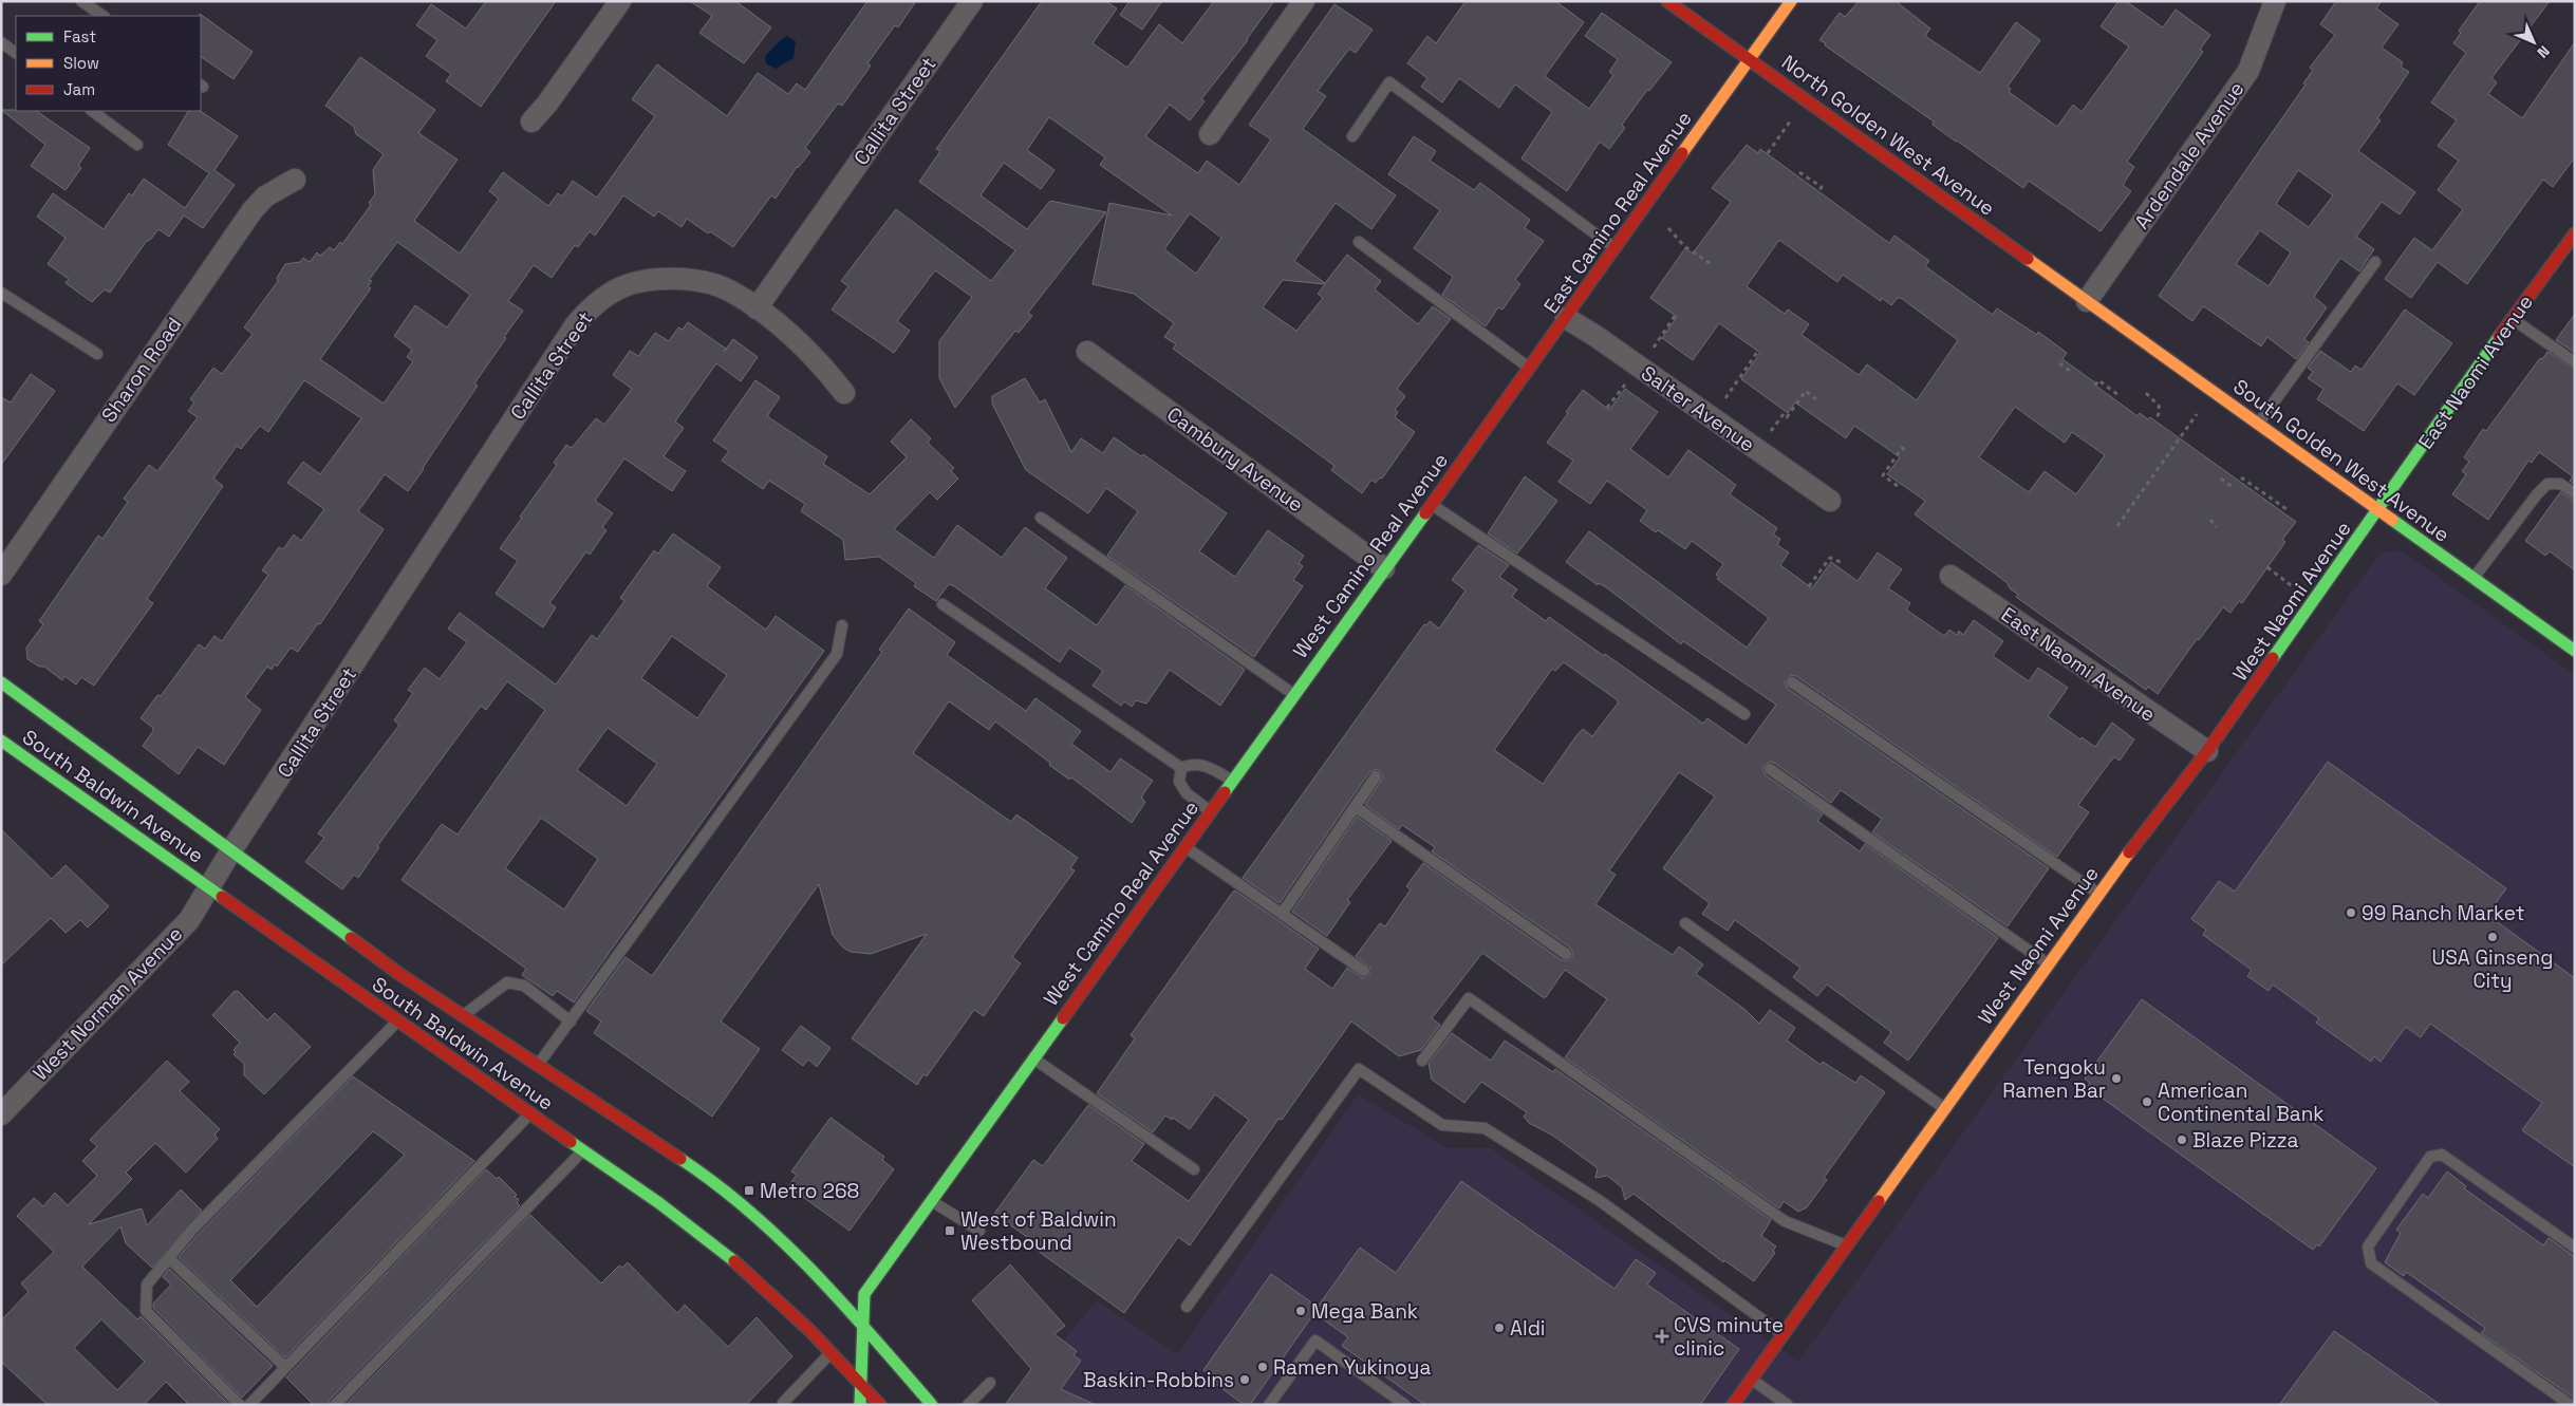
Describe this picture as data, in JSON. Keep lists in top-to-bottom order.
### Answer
{
  "streets": {
    "street": [
      "Callita Street",
      "North Golden West Avenue",
      "Ardendale Avenue",
      "East Camino Real Avenue",
      "Sharon Road",
      "East Naomi Avenue",
      "Salter Avenue",
      "Cambury Avenue",
      "South Golden West Avenue",
      "West Camino Real Avenue",
      "West Naomi Avenue",
      "South Baldwin Avenue",
      "West Norman Avenue"
    ]
  },
  "crossings": [
    ["Callita Street", "South Baldwin Avenue"],
    ["Callita Street", "West Norman Avenue"],
    ["North Golden West Avenue", "Ardendale Avenue"],
    ["North Golden West Avenue", "East Camino Real Avenue"],
    ["North Golden West Avenue", "South Golden West Avenue"],
    ["Ardendale Avenue", "South Golden West Avenue"],
    ["East Camino Real Avenue", "Salter Avenue"],
    ["East Camino Real Avenue", "West Camino Real Avenue"],
    ["East Naomi Avenue", "South Golden West Avenue"],
    ["East Naomi Avenue", "West Naomi Avenue"],
    ["Cambury Avenue", "West Camino Real Avenue"],
    ["South Golden West Avenue", "West Naomi Avenue"],
    ["West Camino Real Avenue", "South Baldwin Avenue"],
    ["South Baldwin Avenue", "West Norman Avenue"]
  ],
  "places": {
    "other": [
      "99 Ranch Market",
      "USA Ginseng City",
      "Tengoku Ramen Bar",
      "American Continental Bank",
      "Blaze Pizza",
      "Mega Bank",
      "Aldi",
      "Ramen Yukinoya",
      "Baskin-Robbins"
    ],
    "transit": ["Metro 268", "West of Baldwin Westbound"],
    "health": ["CVS minute clinic"]
  },
  "legend": ["Fast", "Slow", "Jam"],
  "north": "bottom right"
}
